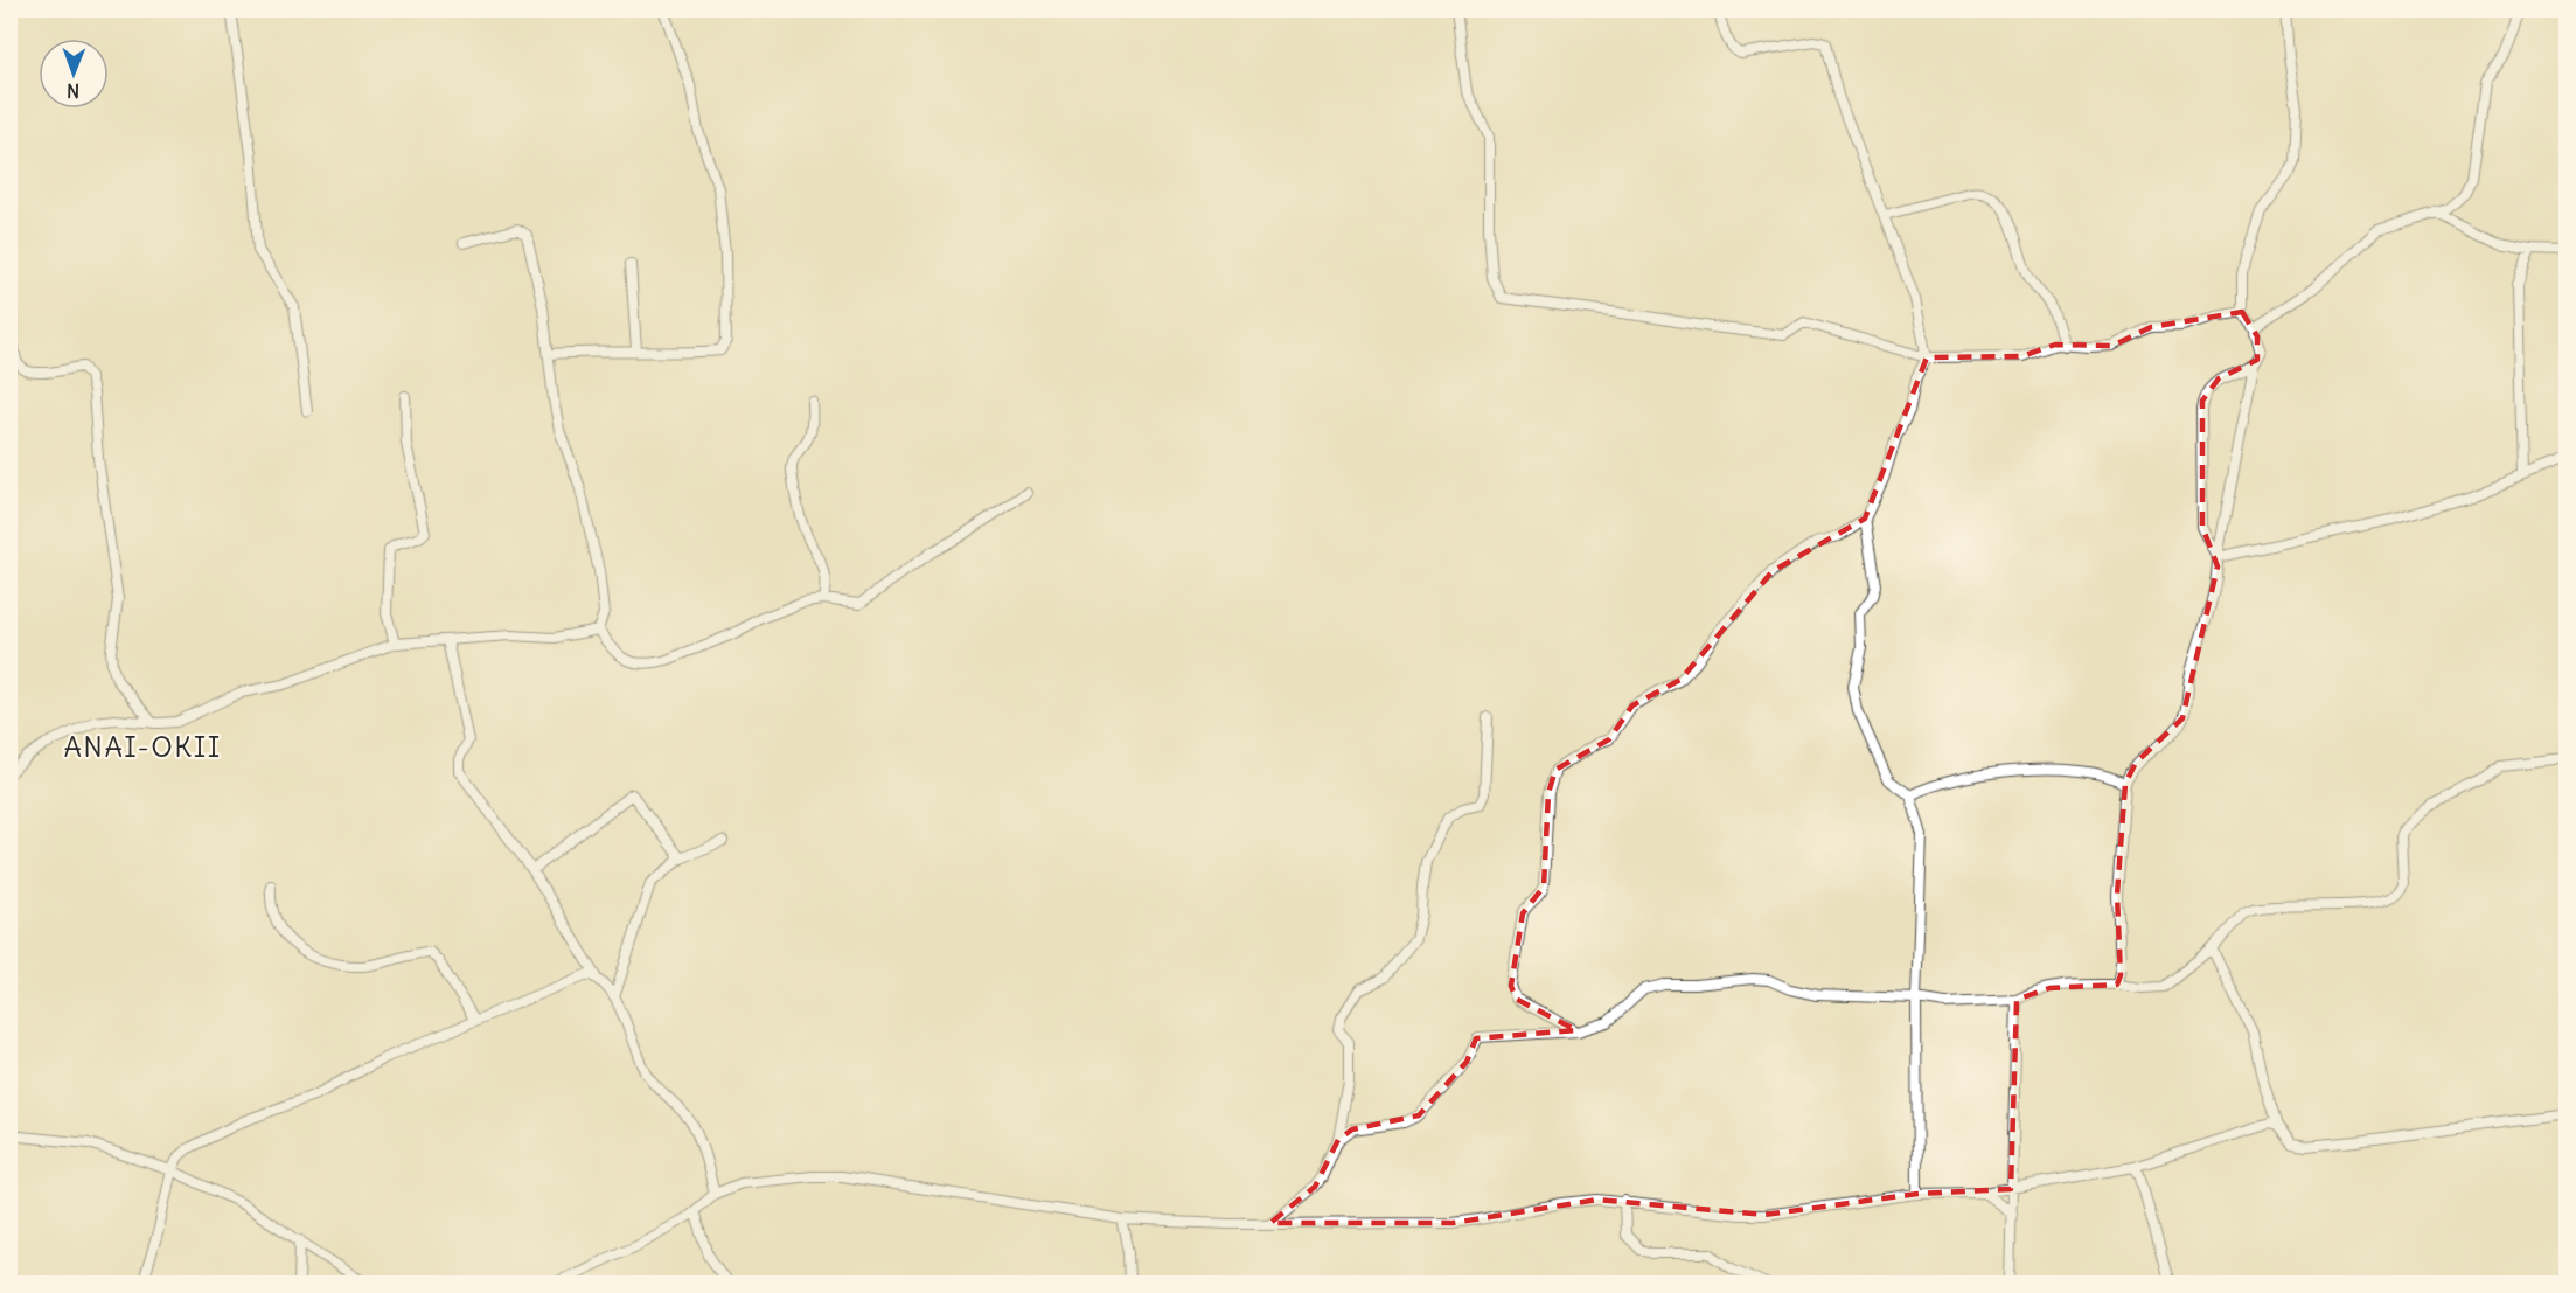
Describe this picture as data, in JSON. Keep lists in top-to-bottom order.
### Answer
{
  "districts": ["ANAI-OKII"],
  "north": "bottom"
}
